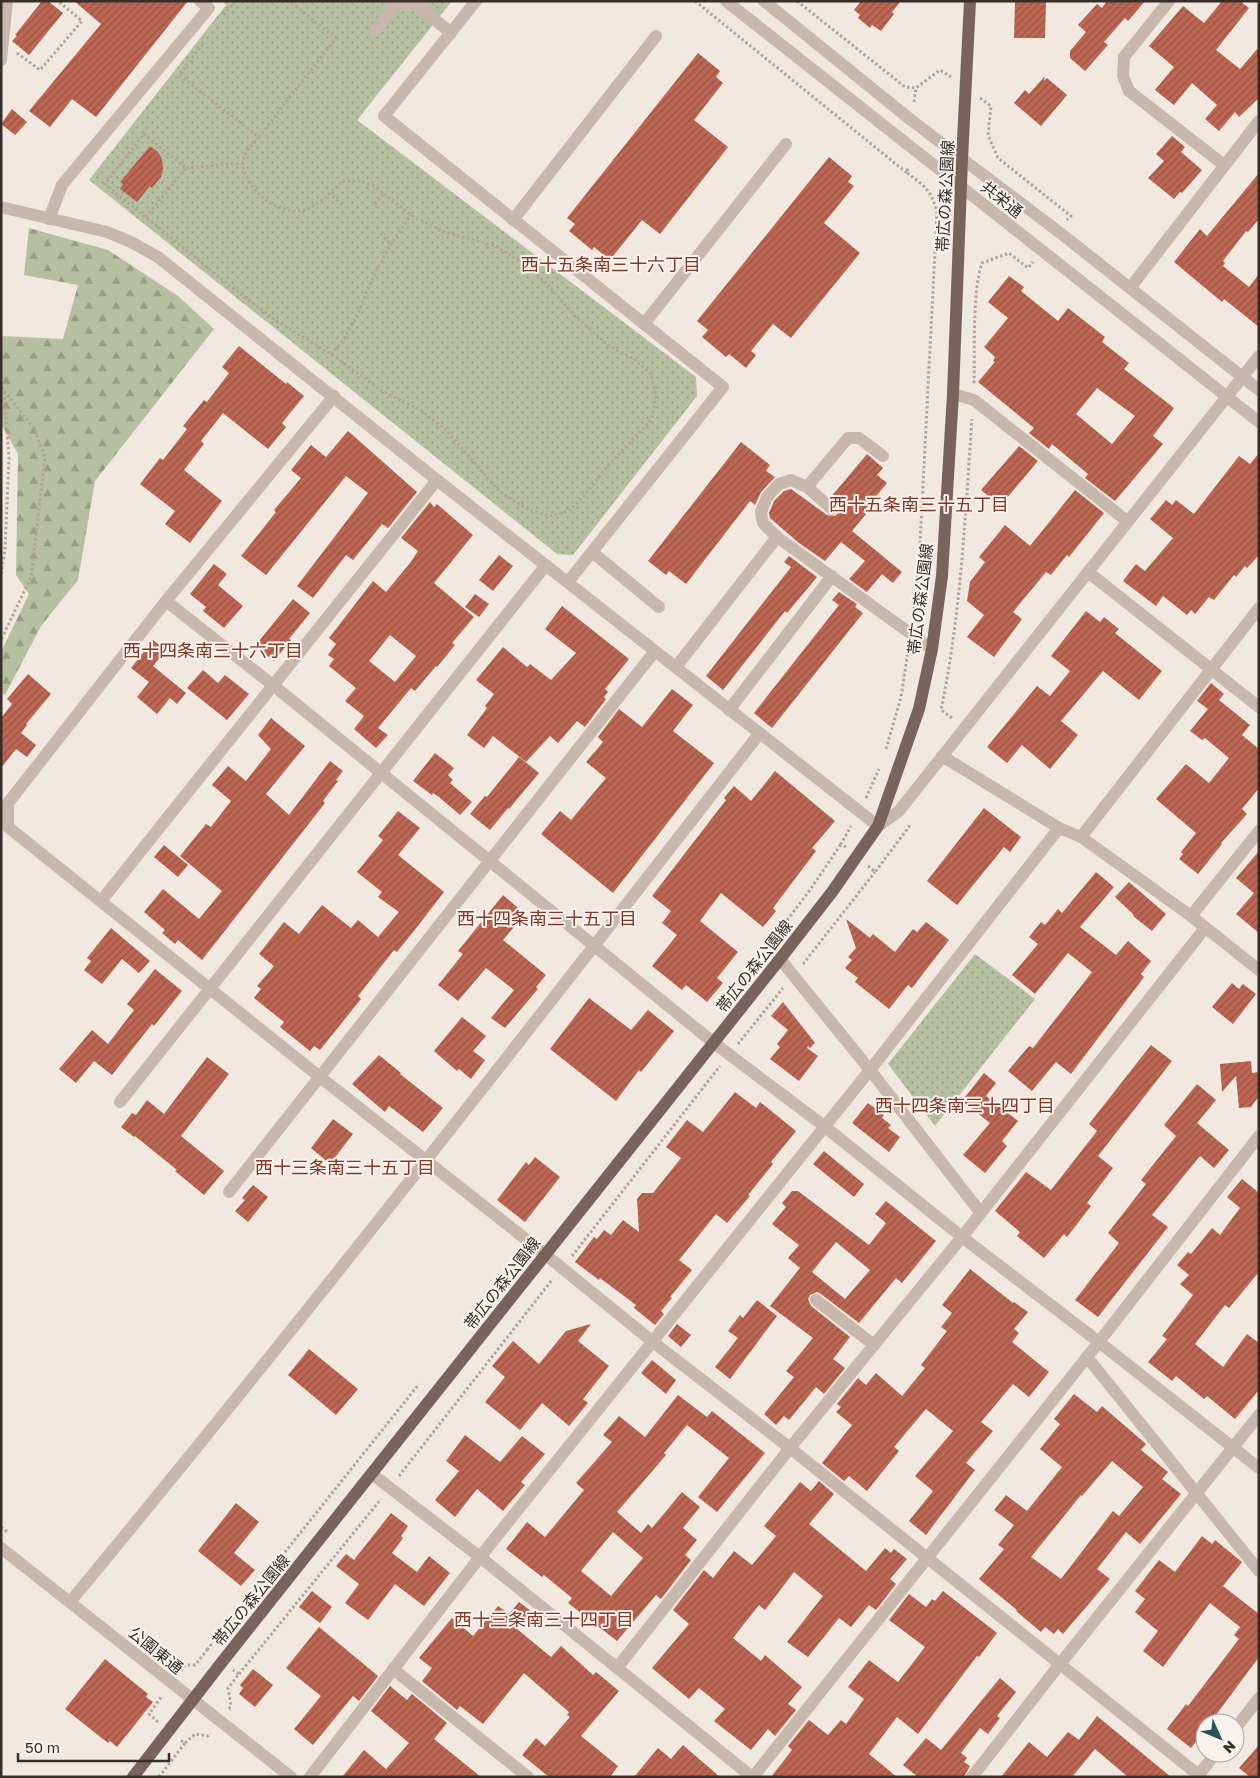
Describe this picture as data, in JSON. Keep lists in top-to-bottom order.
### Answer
{
  "streets": {
    "main road": ["帯広の森公園線"],
    "street": ["共栄通", "公園東通"]
  },
  "crossings": [
    ["帯広の森公園線", "共栄通"],
    ["帯広の森公園線", "公園東通"]
  ],
  "districts": [
    "西十五条南三十六丁目",
    "西十五条南三十五丁目",
    "西十四条南三十六丁目",
    "西十四条南三十五丁目",
    "西十四条南三十四丁目",
    "西十三条南三十五丁目",
    "西十三条南三十四丁目"
  ],
  "scale_bar": "50 m",
  "north": "bottom right"
}
